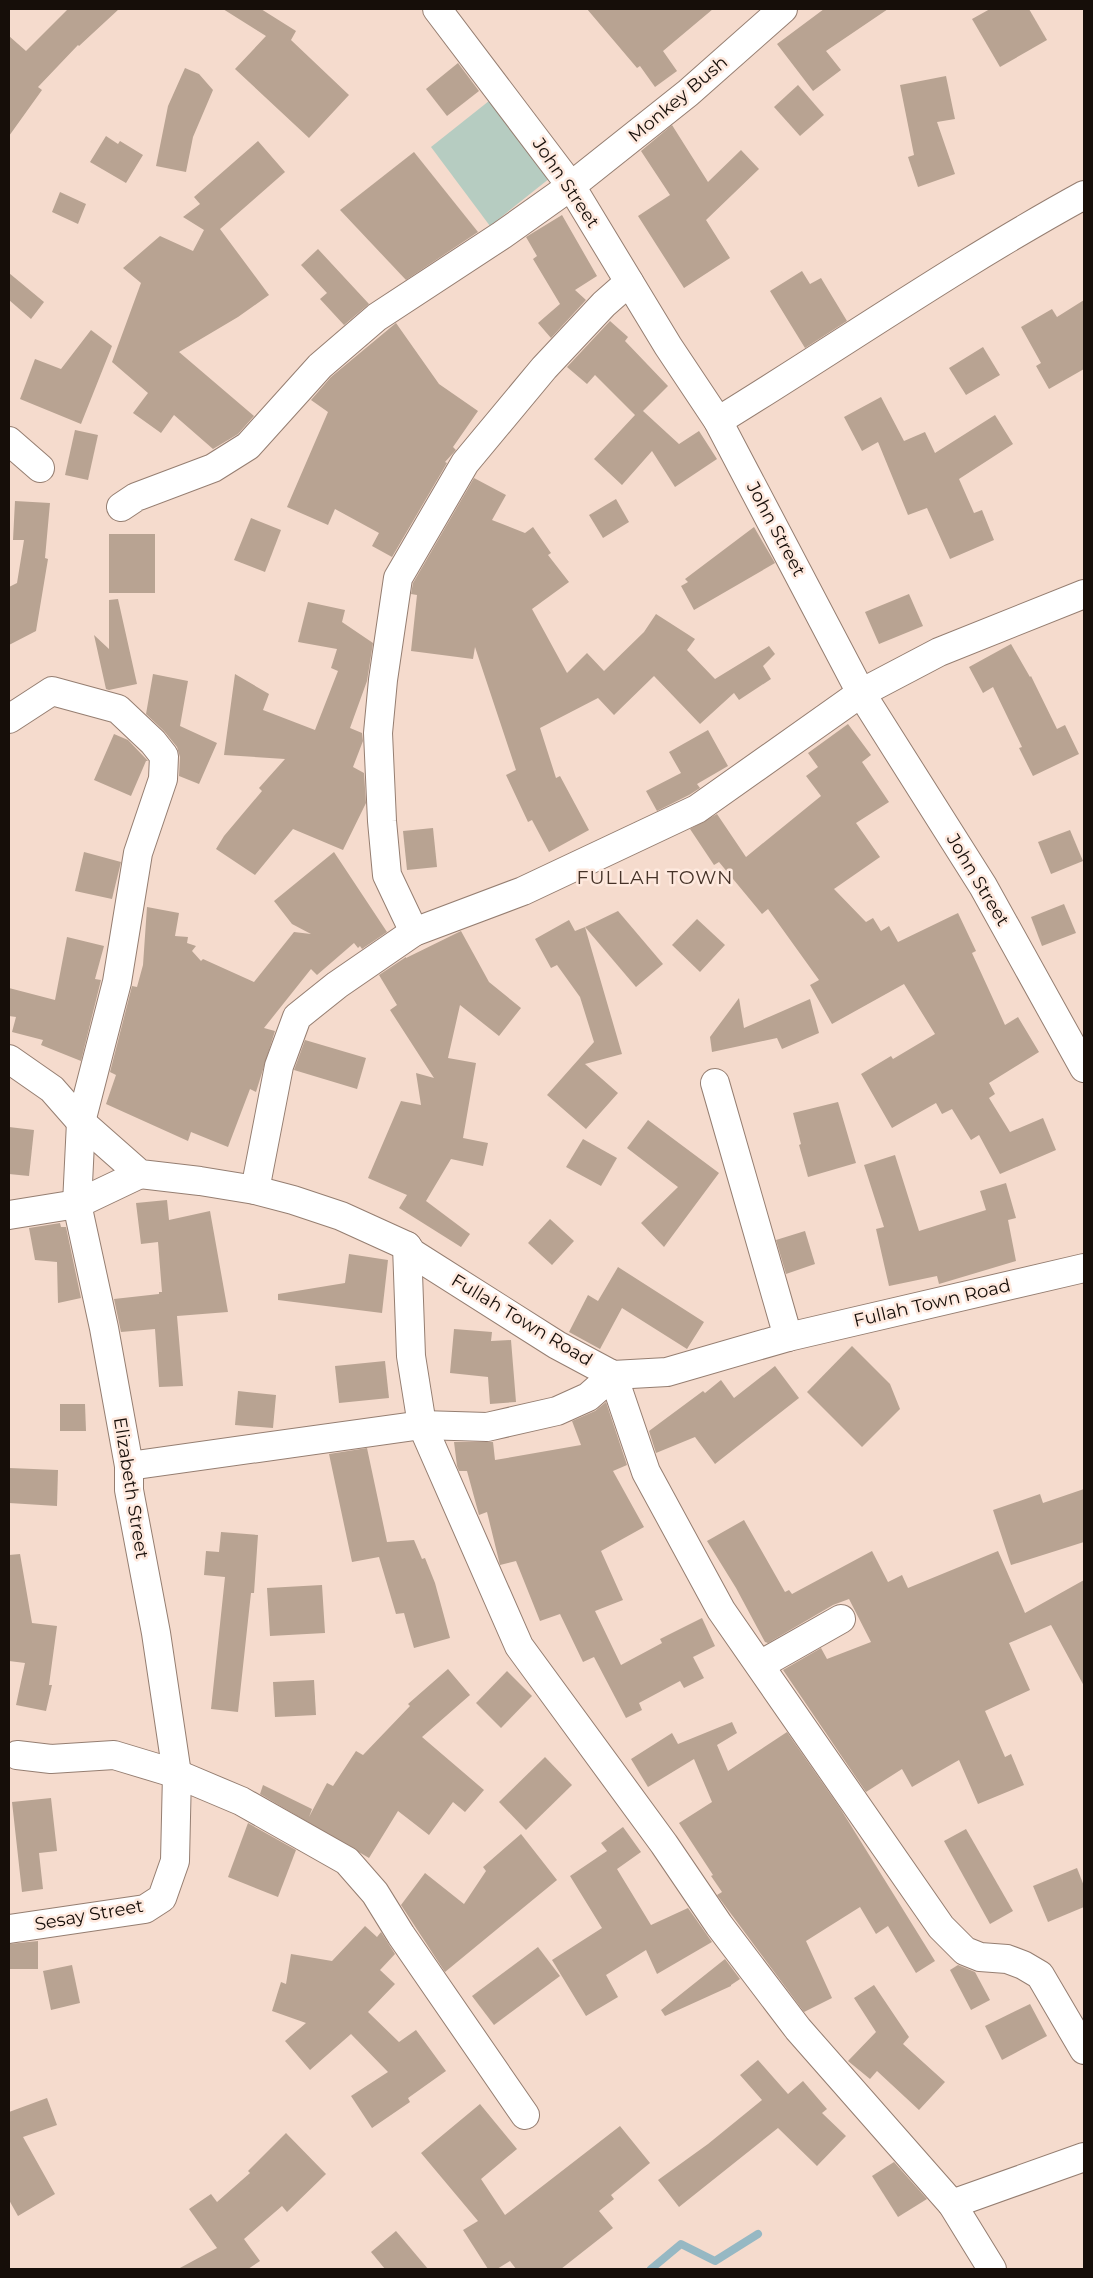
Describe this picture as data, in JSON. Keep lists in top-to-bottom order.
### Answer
{
  "streets": {
    "street": [
      "Monkey Bush",
      "John Street",
      "Fullah Town Road",
      "Elizabeth Street",
      "Sesay Street"
    ]
  },
  "crossings": [
    ["Monkey Bush", "John Street"],
    ["Elizabeth Street", "Sesay Street"]
  ],
  "districts": ["FULLAH TOWN"]
}
